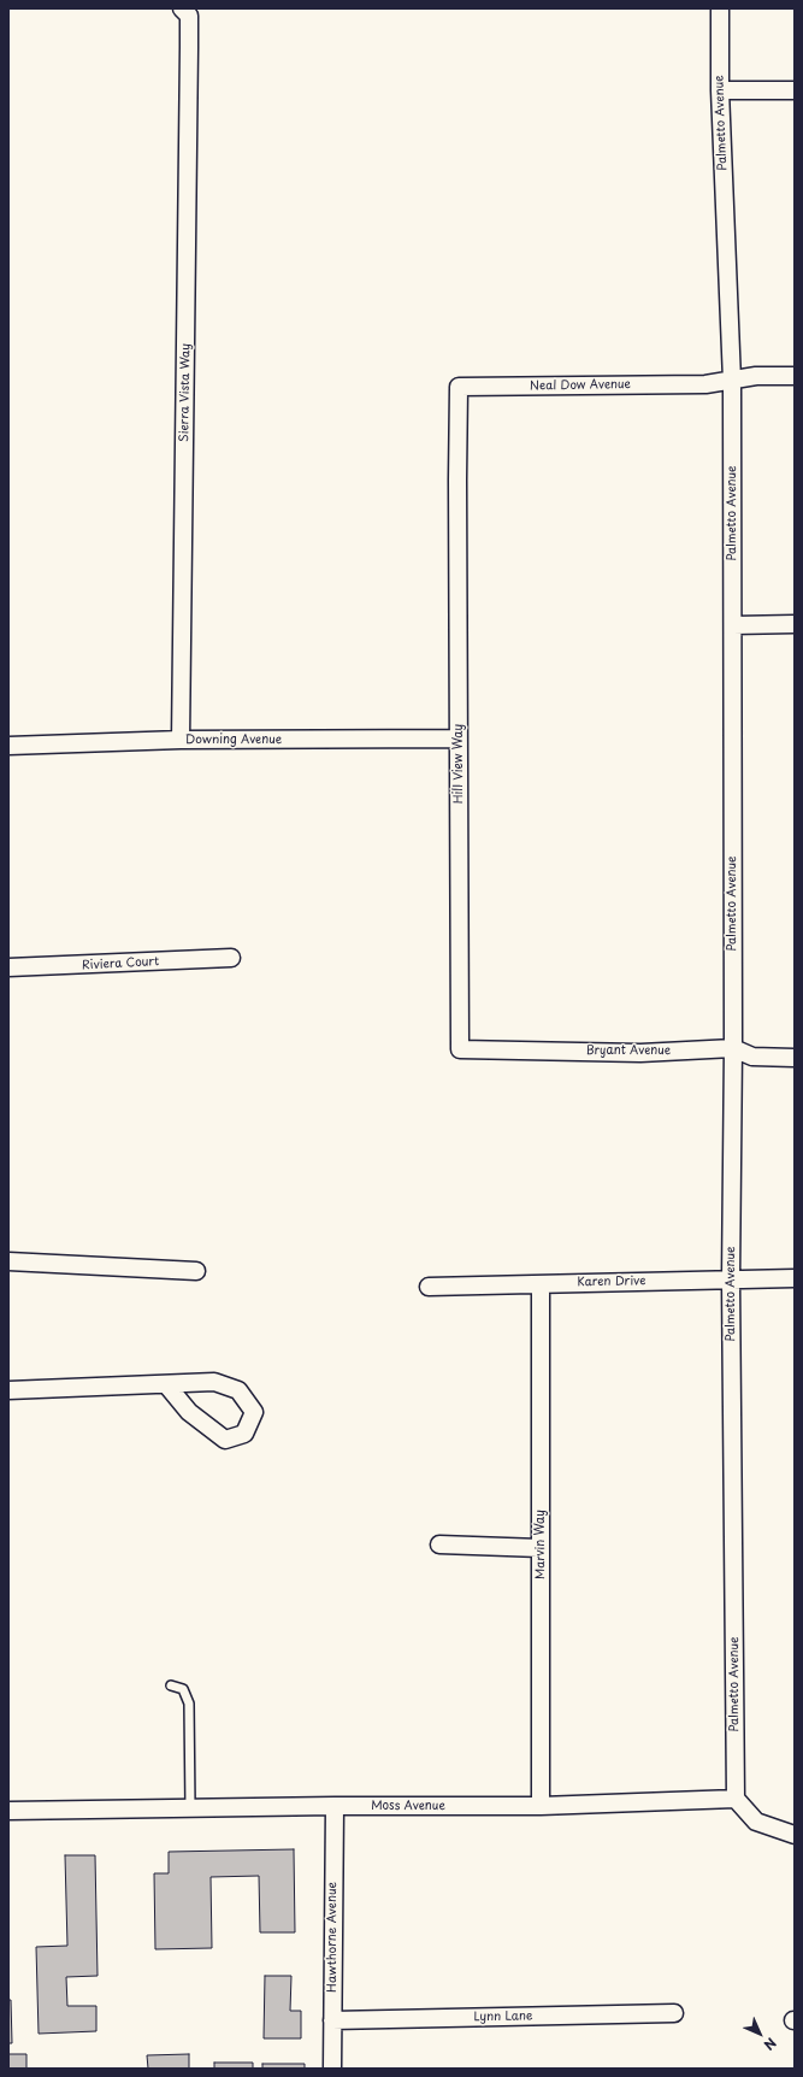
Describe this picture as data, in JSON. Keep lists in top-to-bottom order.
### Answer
{
  "streets": {
    "street": [
      "Palmetto Avenue",
      "Neal Dow Avenue",
      "Sierra Vista Way",
      "Downing Avenue",
      "Hill View Way",
      "Riviera Court",
      "Bryant Avenue",
      "Karen Drive",
      "Marvin Way",
      "Moss Avenue",
      "Hawthorne Avenue",
      "Lynn Lane"
    ]
  },
  "crossings": [
    ["Palmetto Avenue", "Neal Dow Avenue"],
    ["Palmetto Avenue", "Bryant Avenue"],
    ["Palmetto Avenue", "Karen Drive"],
    ["Palmetto Avenue", "Moss Avenue"],
    ["Neal Dow Avenue", "Hill View Way"],
    ["Sierra Vista Way", "Downing Avenue"],
    ["Downing Avenue", "Hill View Way"],
    ["Hill View Way", "Bryant Avenue"],
    ["Karen Drive", "Marvin Way"],
    ["Marvin Way", "Moss Avenue"],
    ["Moss Avenue", "Hawthorne Avenue"],
    ["Hawthorne Avenue", "Lynn Lane"]
  ],
  "north": "bottom right"
}
